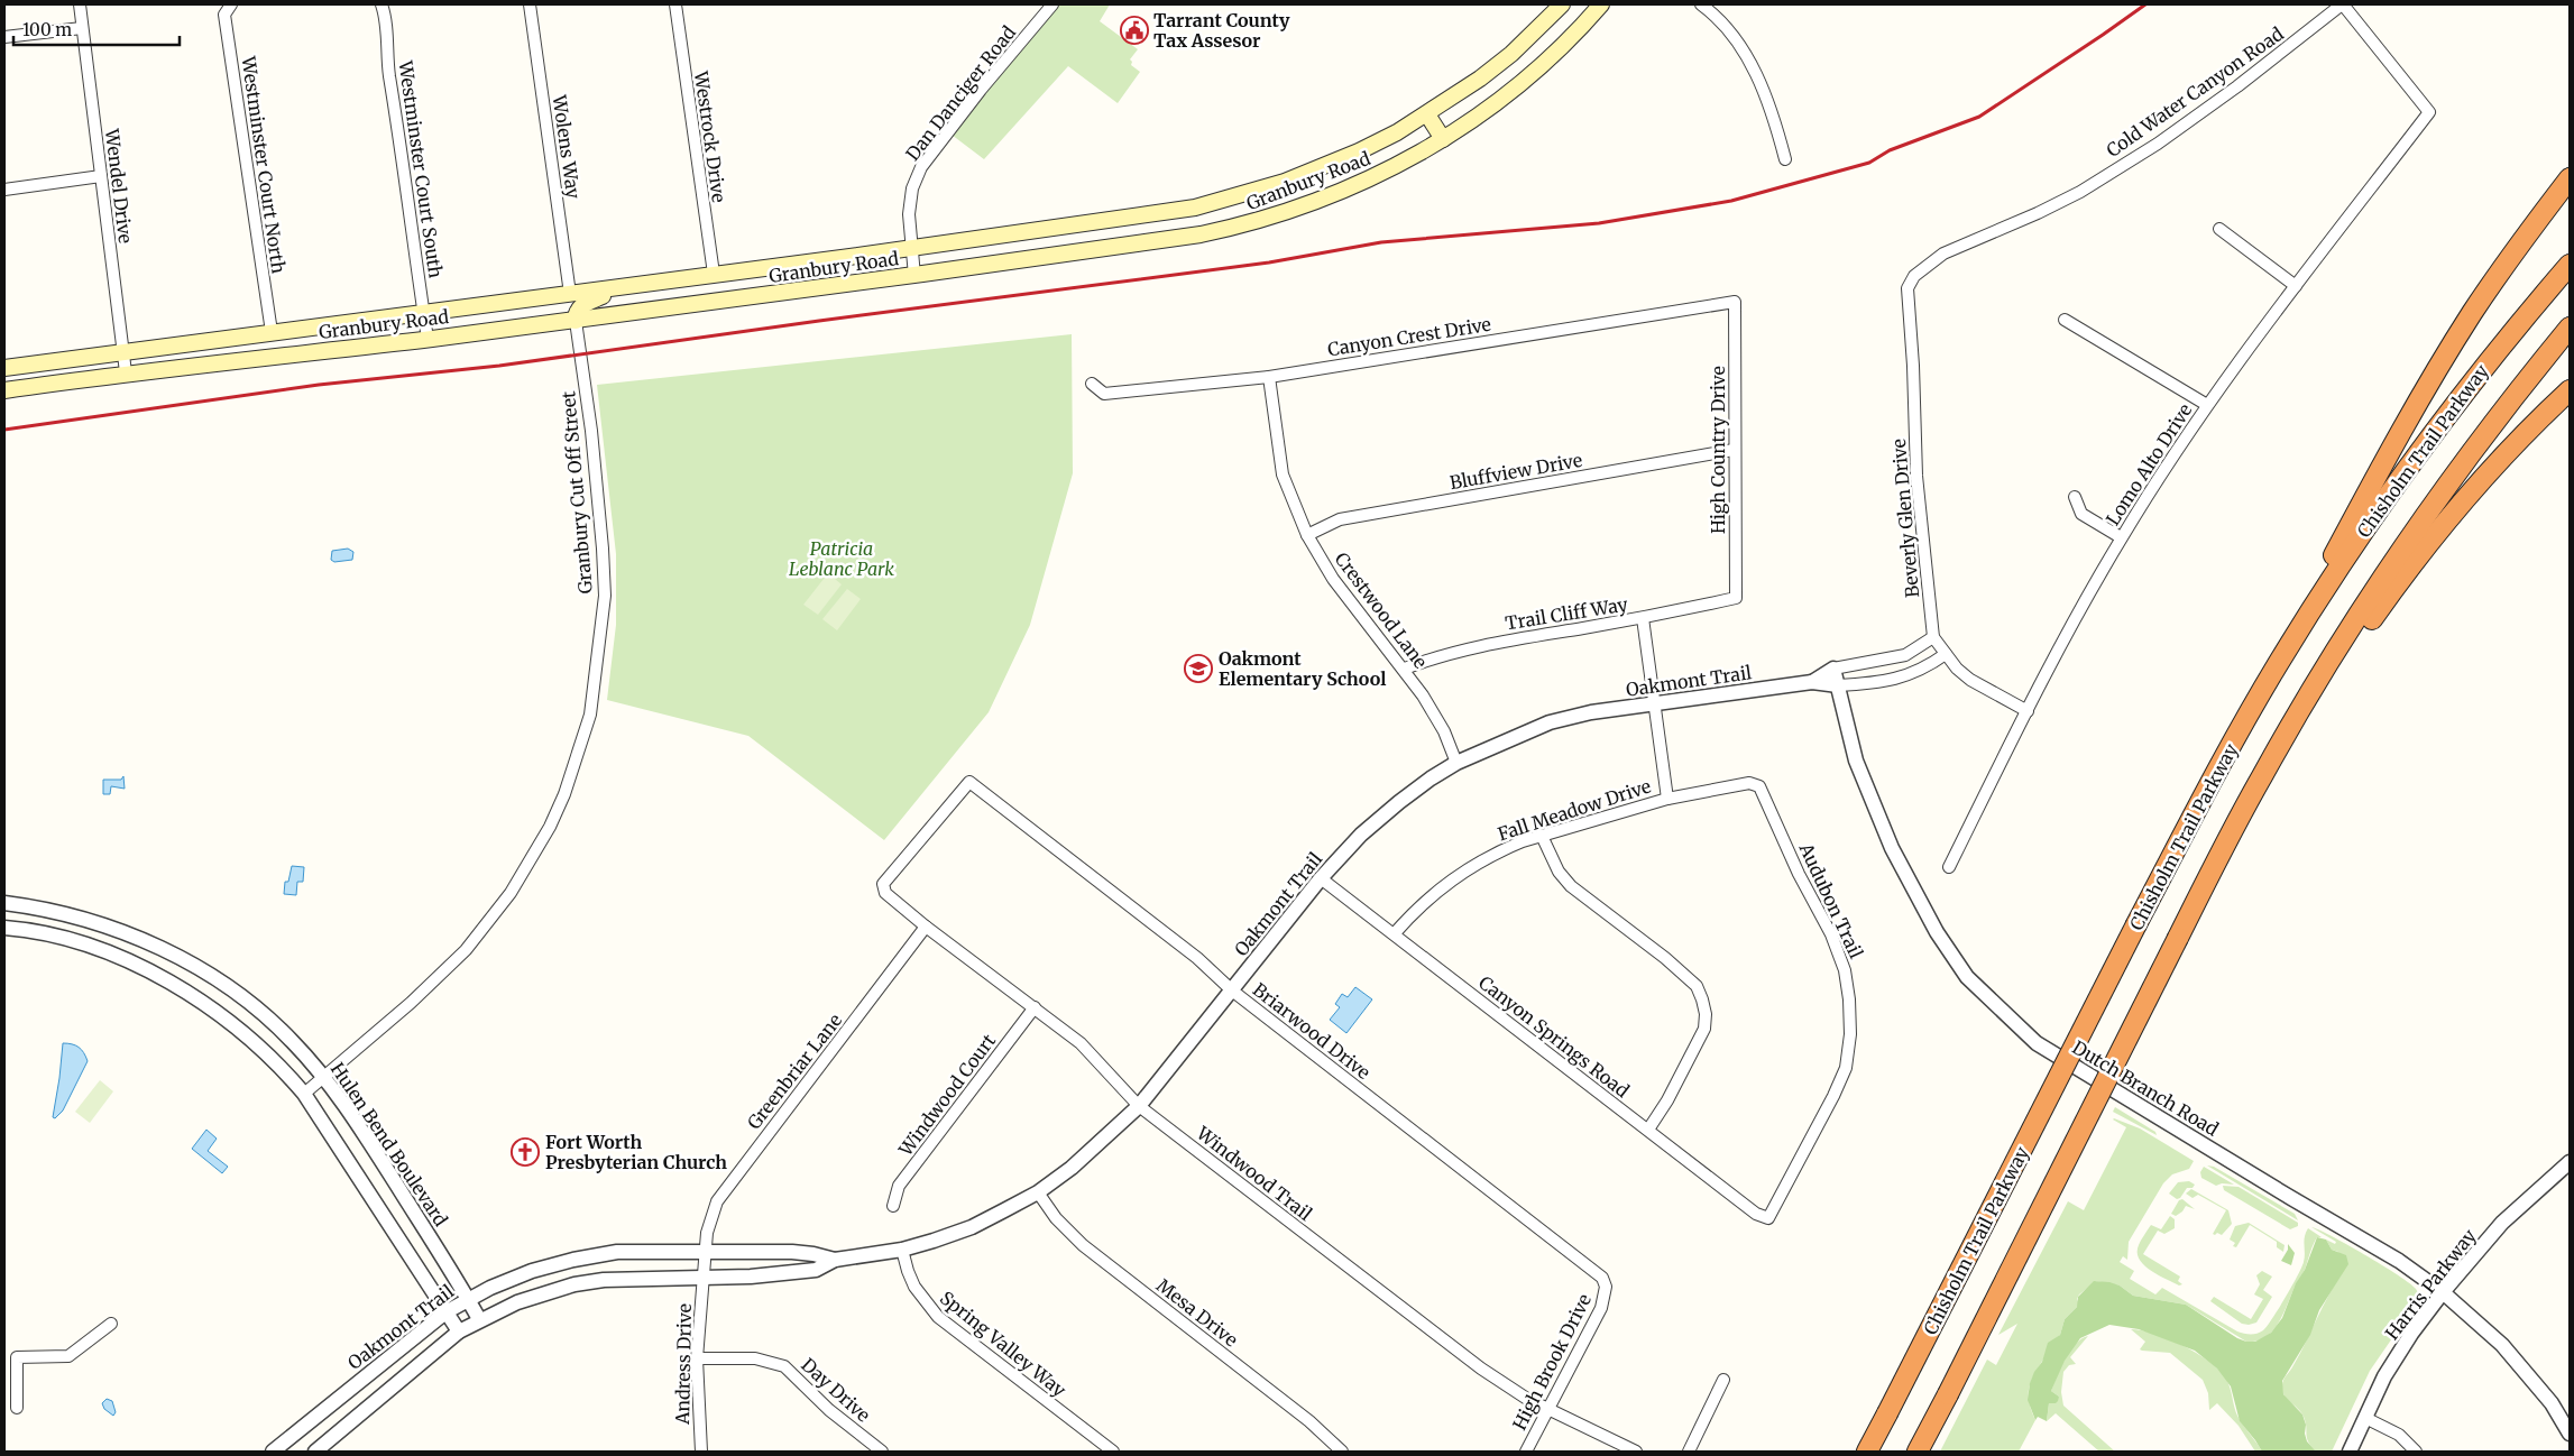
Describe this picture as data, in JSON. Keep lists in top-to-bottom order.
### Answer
{
  "streets": {
    "highway": ["Chisholm Trail Parkway"],
    "main road": ["Granbury Road"],
    "street": [
      "Cold Water Canyon Road",
      "Dan Danciger Road",
      "Westrock Drive",
      "Wolens Way",
      "Westminster Court North",
      "Westminster Court South",
      "Wendel Drive",
      "Canyon Crest Drive",
      "High Country Drive",
      "Lomo Alto Drive",
      "Bluffview Drive",
      "Granbury Cut Off Street",
      "Beverly Glen Drive",
      "Crestwood Lane",
      "Trail Cliff Way",
      "Oakmont Trail",
      "Fall Meadow Drive",
      "Audubon Trail",
      "Briarwood Drive",
      "Canyon Springs Road",
      "Greenbriar Lane",
      "Dutch Branch Road",
      "Windwood Court",
      "Hulen Bend Boulevard",
      "Windwood Trail",
      "Harris Parkway",
      "Mesa Drive",
      "Spring Valley Way",
      "High Brook Drive",
      "Andress Drive",
      "Day Drive"
    ]
  },
  "crossings": [
    ["Cold Water Canyon Road", "Lomo Alto Drive"],
    ["Cold Water Canyon Road", "Beverly Glen Drive"],
    ["Dan Danciger Road", "Granbury Road"],
    ["Westrock Drive", "Granbury Road"],
    ["Wolens Way", "Granbury Road"],
    ["Westminster Court North", "Granbury Road"],
    ["Westminster Court South", "Granbury Road"],
    ["Granbury Road", "Wendel Drive"],
    ["Granbury Road", "Granbury Cut Off Street"],
    ["Canyon Crest Drive", "High Country Drive"],
    ["Canyon Crest Drive", "Crestwood Lane"],
    ["High Country Drive", "Bluffview Drive"],
    ["High Country Drive", "Trail Cliff Way"],
    ["Bluffview Drive", "Crestwood Lane"],
    ["Granbury Cut Off Street", "Hulen Bend Boulevard"],
    ["Beverly Glen Drive", "Oakmont Trail"],
    ["Crestwood Lane", "Trail Cliff Way"],
    ["Crestwood Lane", "Oakmont Trail"],
    ["Oakmont Trail", "Briarwood Drive"],
    ["Oakmont Trail", "Canyon Springs Road"],
    ["Oakmont Trail", "Greenbriar Lane"],
    ["Oakmont Trail", "Dutch Branch Road"],
    ["Oakmont Trail", "Hulen Bend Boulevard"],
    ["Oakmont Trail", "Windwood Trail"],
    ["Oakmont Trail", "Mesa Drive"],
    ["Oakmont Trail", "Spring Valley Way"],
    ["Oakmont Trail", "Andress Drive"],
    ["Fall Meadow Drive", "Audubon Trail"],
    ["Fall Meadow Drive", "Canyon Springs Road"],
    ["Audubon Trail", "Canyon Springs Road"],
    ["Briarwood Drive", "Windwood Trail"],
    ["Briarwood Drive", "High Brook Drive"],
    ["Greenbriar Lane", "Windwood Trail"],
    ["Greenbriar Lane", "Andress Drive"],
    ["Dutch Branch Road", "Harris Parkway"],
    ["Windwood Court", "Windwood Trail"],
    ["Windwood Trail", "High Brook Drive"],
    ["Andress Drive", "Day Drive"]
  ],
  "parks": ["Patricia Leblanc Park"],
  "places": {
    "public building": ["Tarrant County Tax Assesor"],
    "school or university": ["Oakmont Elementary School"],
    "church": ["Fort Worth Presbyterian Church"]
  },
  "scale_bar": "100 m"
}
